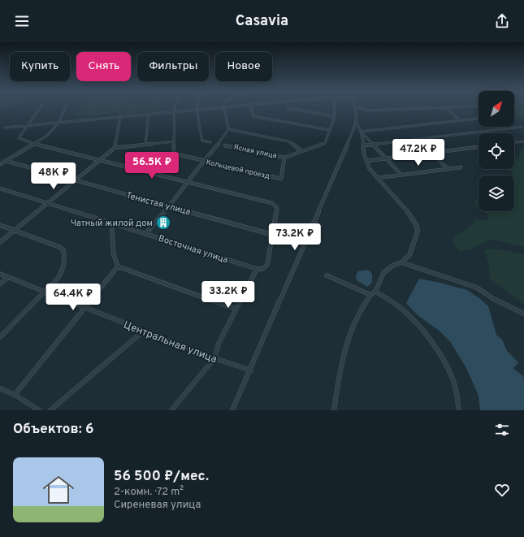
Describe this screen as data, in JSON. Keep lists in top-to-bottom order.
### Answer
{
  "streets": {
    "street": [
      "Ясная улица",
      "Кольцевой проезд",
      "Тенистая улица",
      "Восточная улица",
      "Центральная улица"
    ]
  },
  "crossings": [
    ["Ясная улица", "Кольцевой проезд"]
  ],
  "places": {
    "building": ["Чатный жилой дом"]
  },
  "north": "top right",
  "page": {
    "header": "Casavia",
    "chip": [
      "Купить",
      "Снять",
      "Фильтры",
      "Новое"
    ],
    "price": [
      "47.2K ₽",
      "56.5K ₽",
      "48K ₽",
      "73.2K ₽",
      "33.2K ₽",
      "64.4K ₽"
    ],
    "heading": "Объектов: 6",
    "list": [
      {
        "name": "56 500 ₽/мес.",
        "note": "2-комн. · 72 m² · Сиреневая улица"
      }
    ]
  }
}
